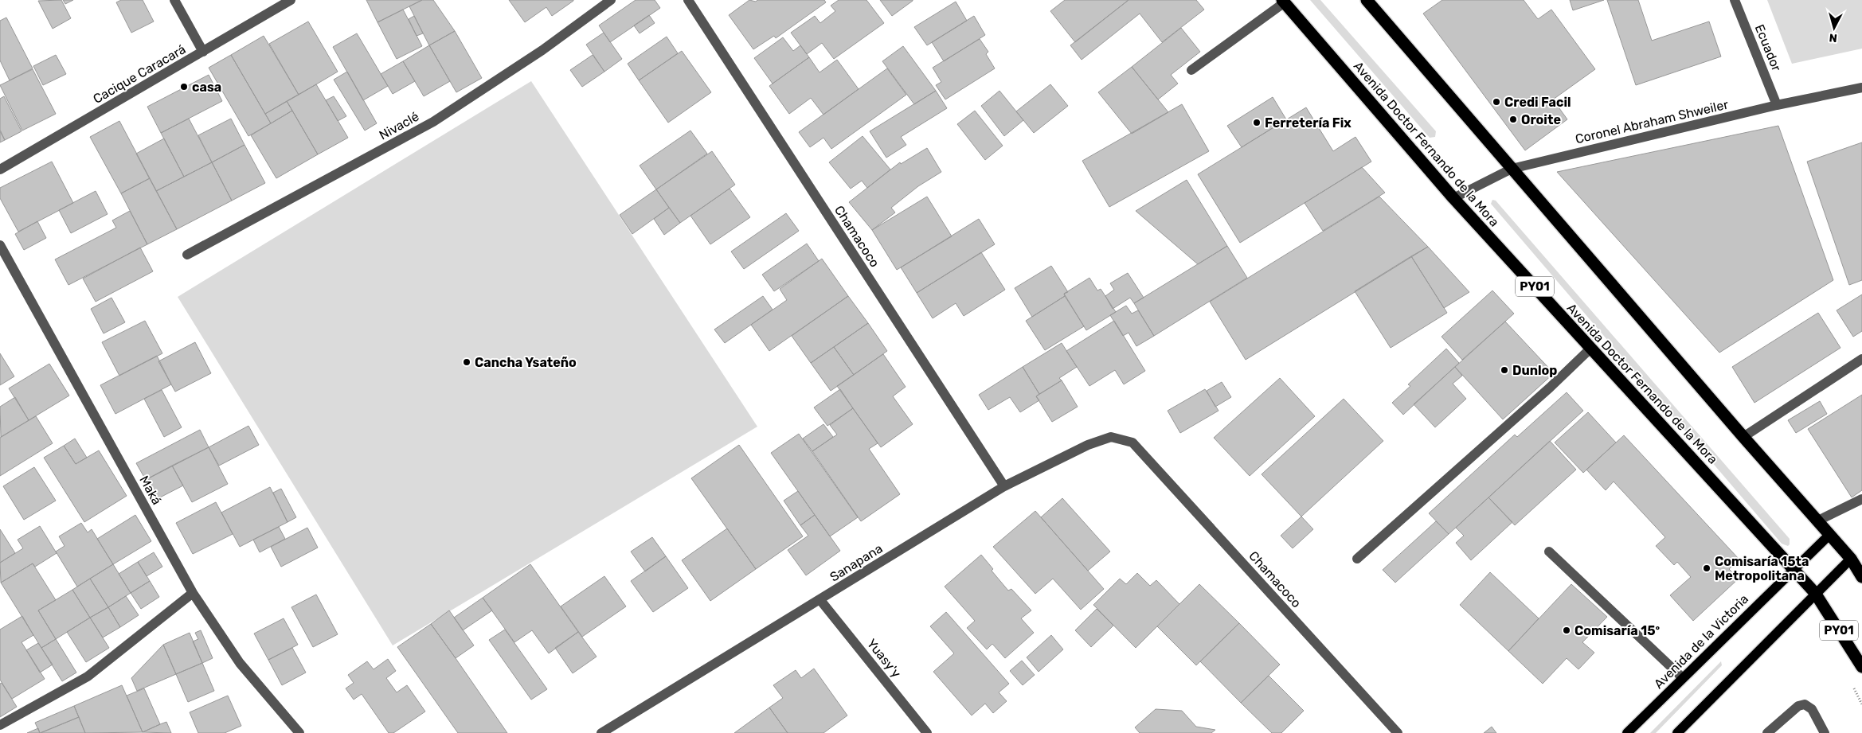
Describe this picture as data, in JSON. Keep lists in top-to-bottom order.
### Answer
{
  "streets": {
    "highway": ["Avenida Doctor Fernando de la Mora", "PY01"],
    "main road": ["Avenida de la Victoria"],
    "street": [
      "Ecuador",
      "Cacique Caracará",
      "Coronel Abraham Shweiler",
      "Nivaclé",
      "Chamacoco",
      "Maká",
      "Sanapana",
      "Yuasy'y"
    ]
  },
  "crossings": [
    ["Ecuador", "Coronel Abraham Shweiler"],
    ["Coronel Abraham Shweiler", "Avenida Doctor Fernando de la Mora"],
    ["Avenida Doctor Fernando de la Mora", "Avenida de la Victoria"],
    ["Chamacoco", "Sanapana"],
    ["Sanapana", "Yuasy'y"]
  ],
  "places": [
    "casa",
    "Credi Facil",
    "Oroite",
    "Ferretería Fix",
    "Cancha Ysateño",
    "Dunlop",
    "Comisaría 15ta Metropolitana",
    "Comisaría 15º"
  ],
  "north": "bottom"
}
